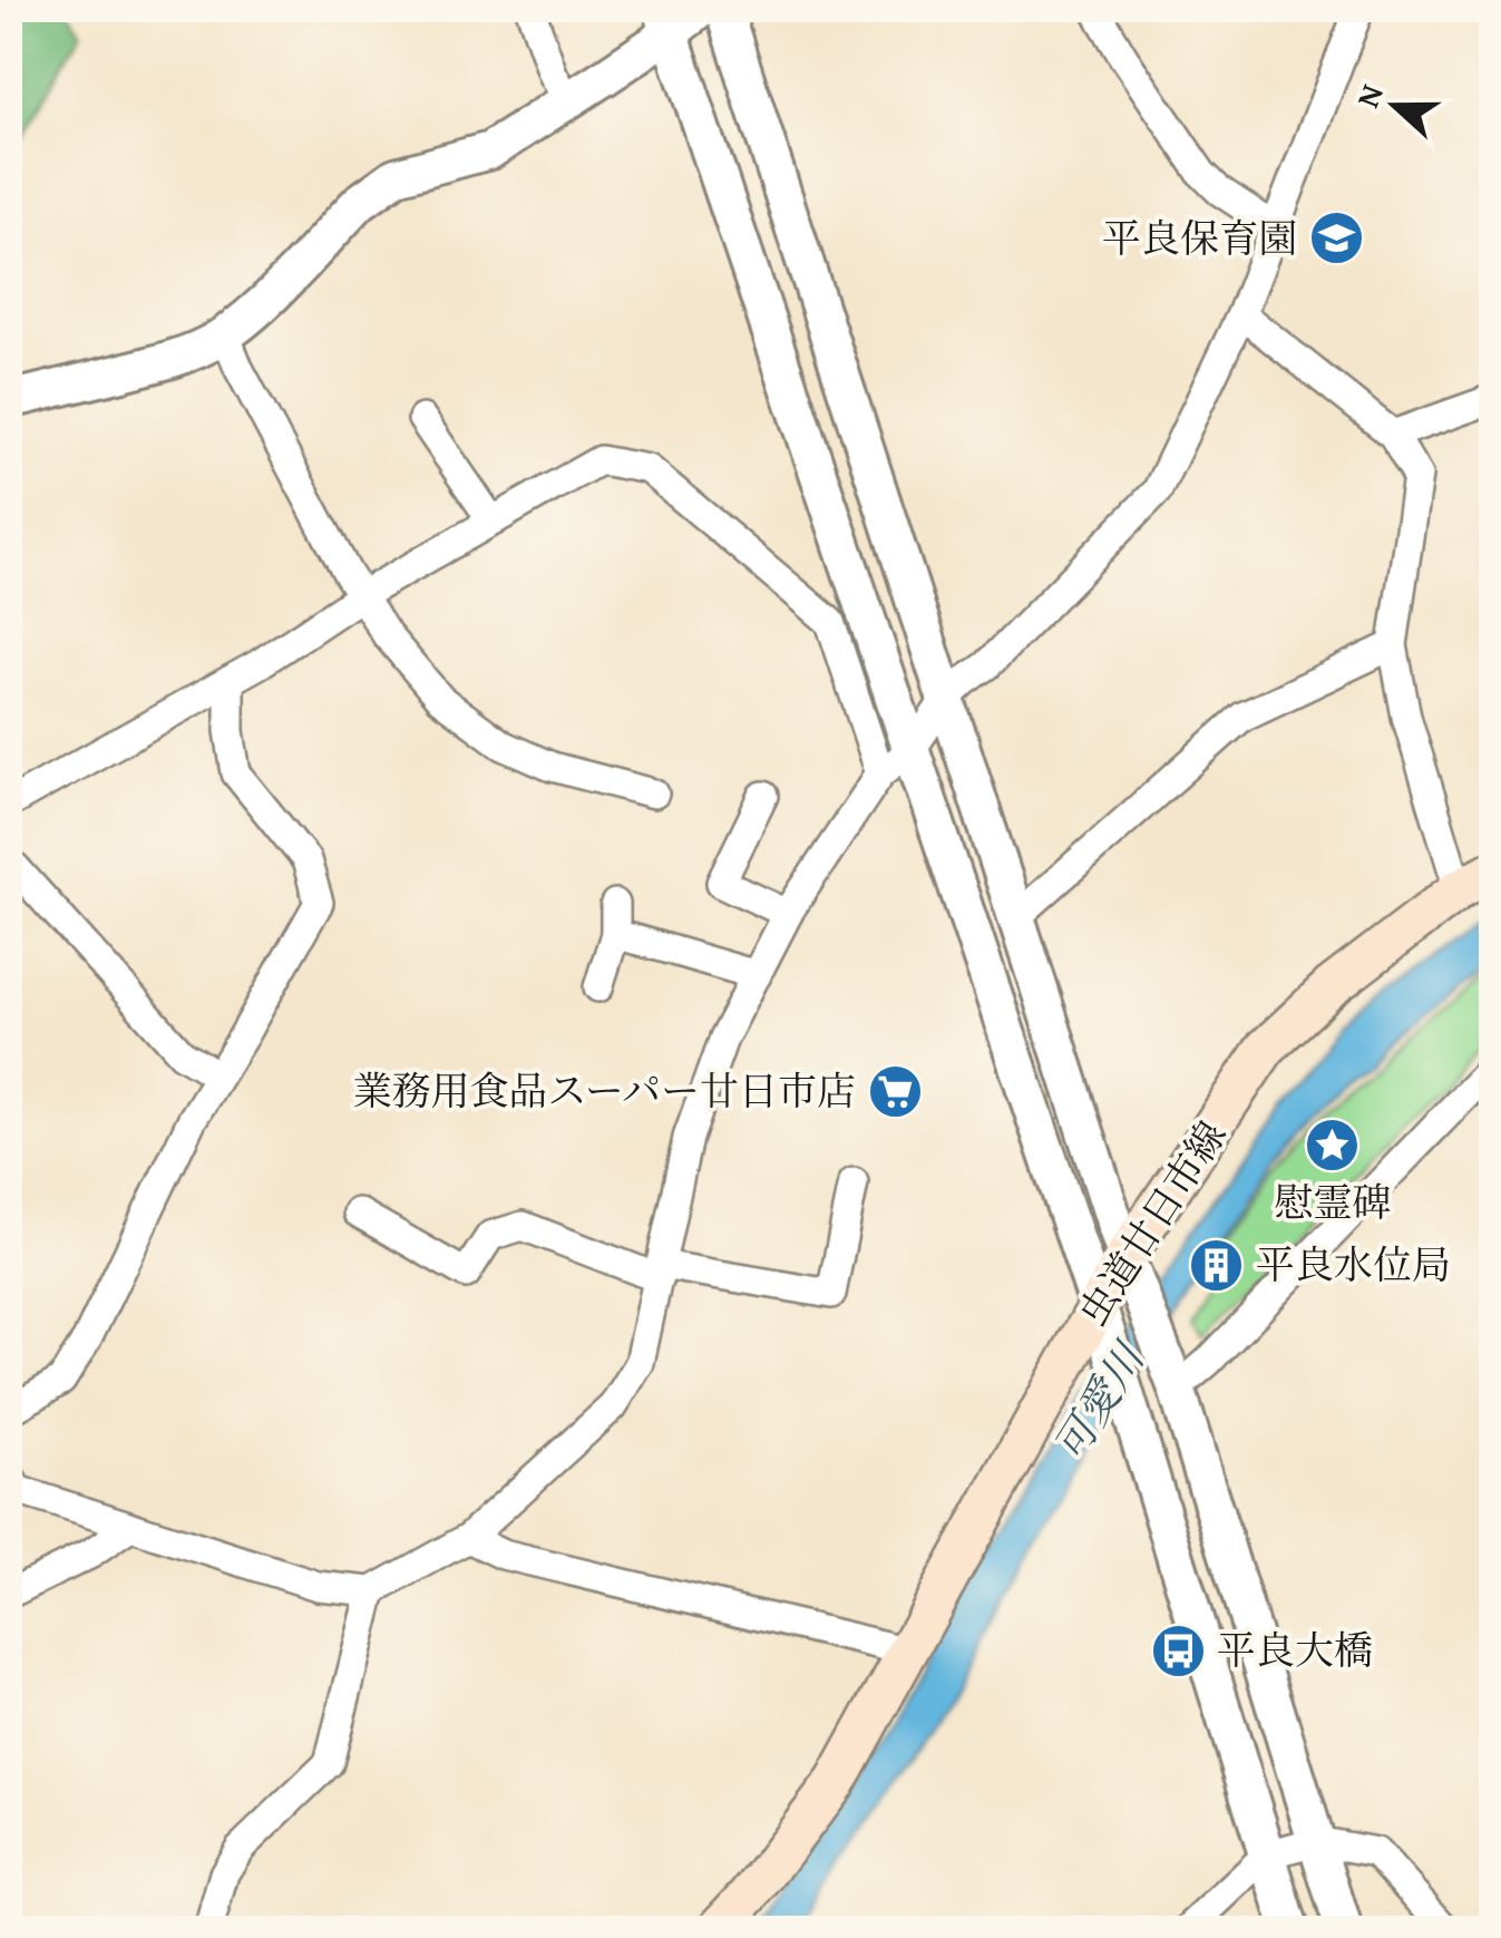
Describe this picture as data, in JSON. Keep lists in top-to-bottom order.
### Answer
{
  "streets": {
    "main road": ["虫道廿日市線"]
  },
  "water": ["可愛川"],
  "places": {
    "school or university": ["平良保育園"],
    "supermarket": ["業務用食品スーパー廿日市店"],
    "place": ["慰霊碑"],
    "building": ["平良水位局"],
    "bus stop": ["平良大橋"]
  },
  "north": "left"
}
